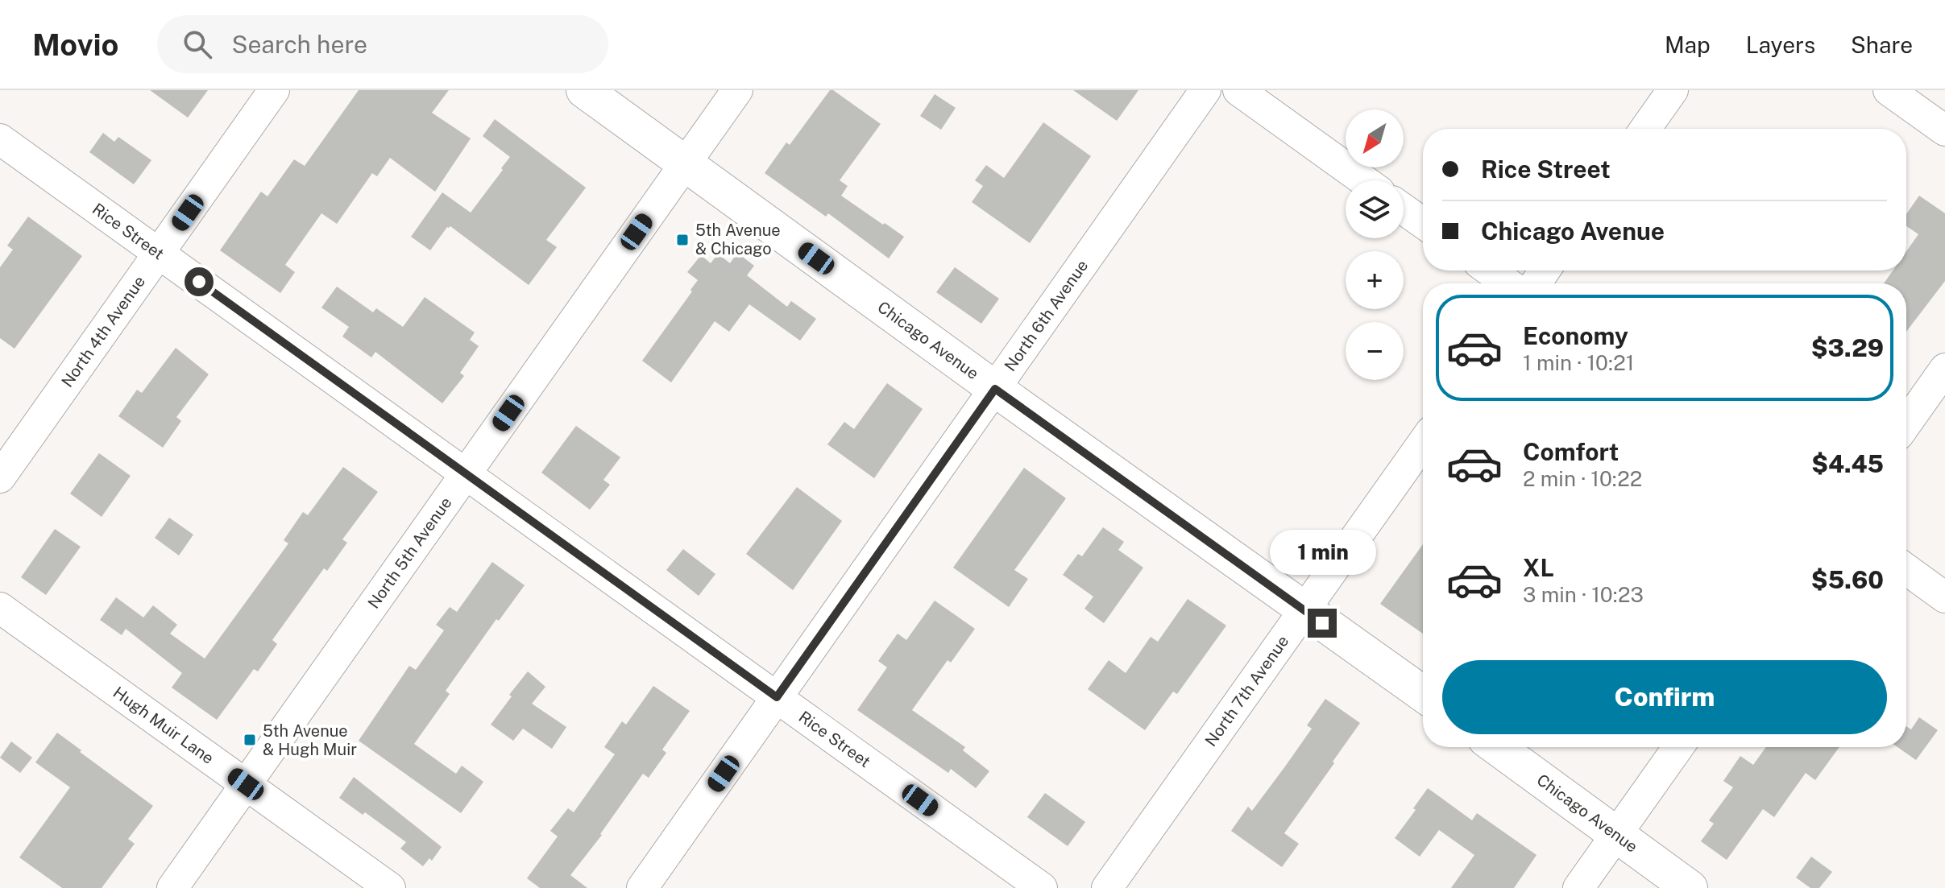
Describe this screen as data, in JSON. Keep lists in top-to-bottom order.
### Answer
{
  "streets": {
    "main road": ["Chicago Avenue"],
    "street": [
      "Rice Street",
      "North 6th Avenue",
      "North 4th Avenue",
      "North 5th Avenue",
      "North 7th Avenue",
      "Hugh Muir Lane"
    ]
  },
  "crossings": [
    ["Rice Street", "North 6th Avenue"],
    ["Rice Street", "North 4th Avenue"],
    ["Rice Street", "North 5th Avenue"],
    ["North 6th Avenue", "Chicago Avenue"],
    ["Chicago Avenue", "North 5th Avenue"],
    ["Chicago Avenue", "North 7th Avenue"],
    ["North 5th Avenue", "Hugh Muir Lane"]
  ],
  "places": {
    "transit": ["5th Avenue & Chicago", "5th Avenue & Hugh Muir"]
  },
  "north": "bottom left",
  "page": {
    "header": "Movio",
    "search": "Search here",
    "nav": ["Map", "Layers", "Share"],
    "map_buttons": ["+", "−"],
    "banner": ["Rice Street", "Chicago Avenue"],
    "list": [
      {
        "name": "Economy",
        "note": "1 min · 10:21",
        "value": "$3.29"
      },
      {
        "name": "Comfort",
        "note": "2 min · 10:22",
        "value": "$4.45"
      },
      {
        "name": "XL",
        "note": "3 min · 10:23",
        "value": "$5.60"
      }
    ],
    "bubble": "1 min",
    "buttons": "Confirm"
  }
}
